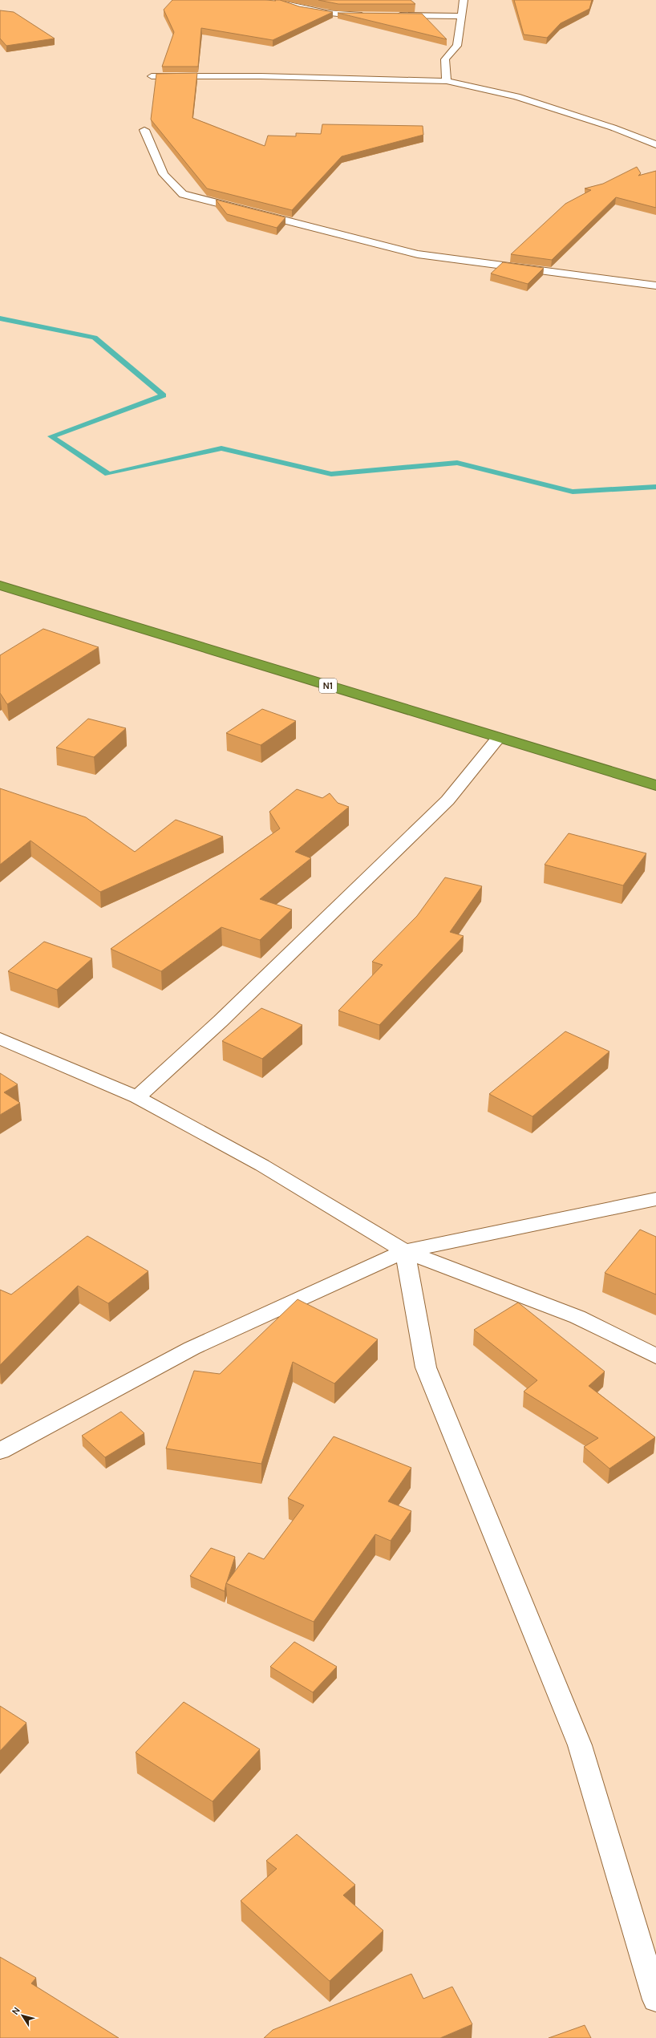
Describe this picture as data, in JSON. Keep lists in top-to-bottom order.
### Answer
{
  "streets": {
    "highway": ["N1"]
  },
  "north": "top left"
}
